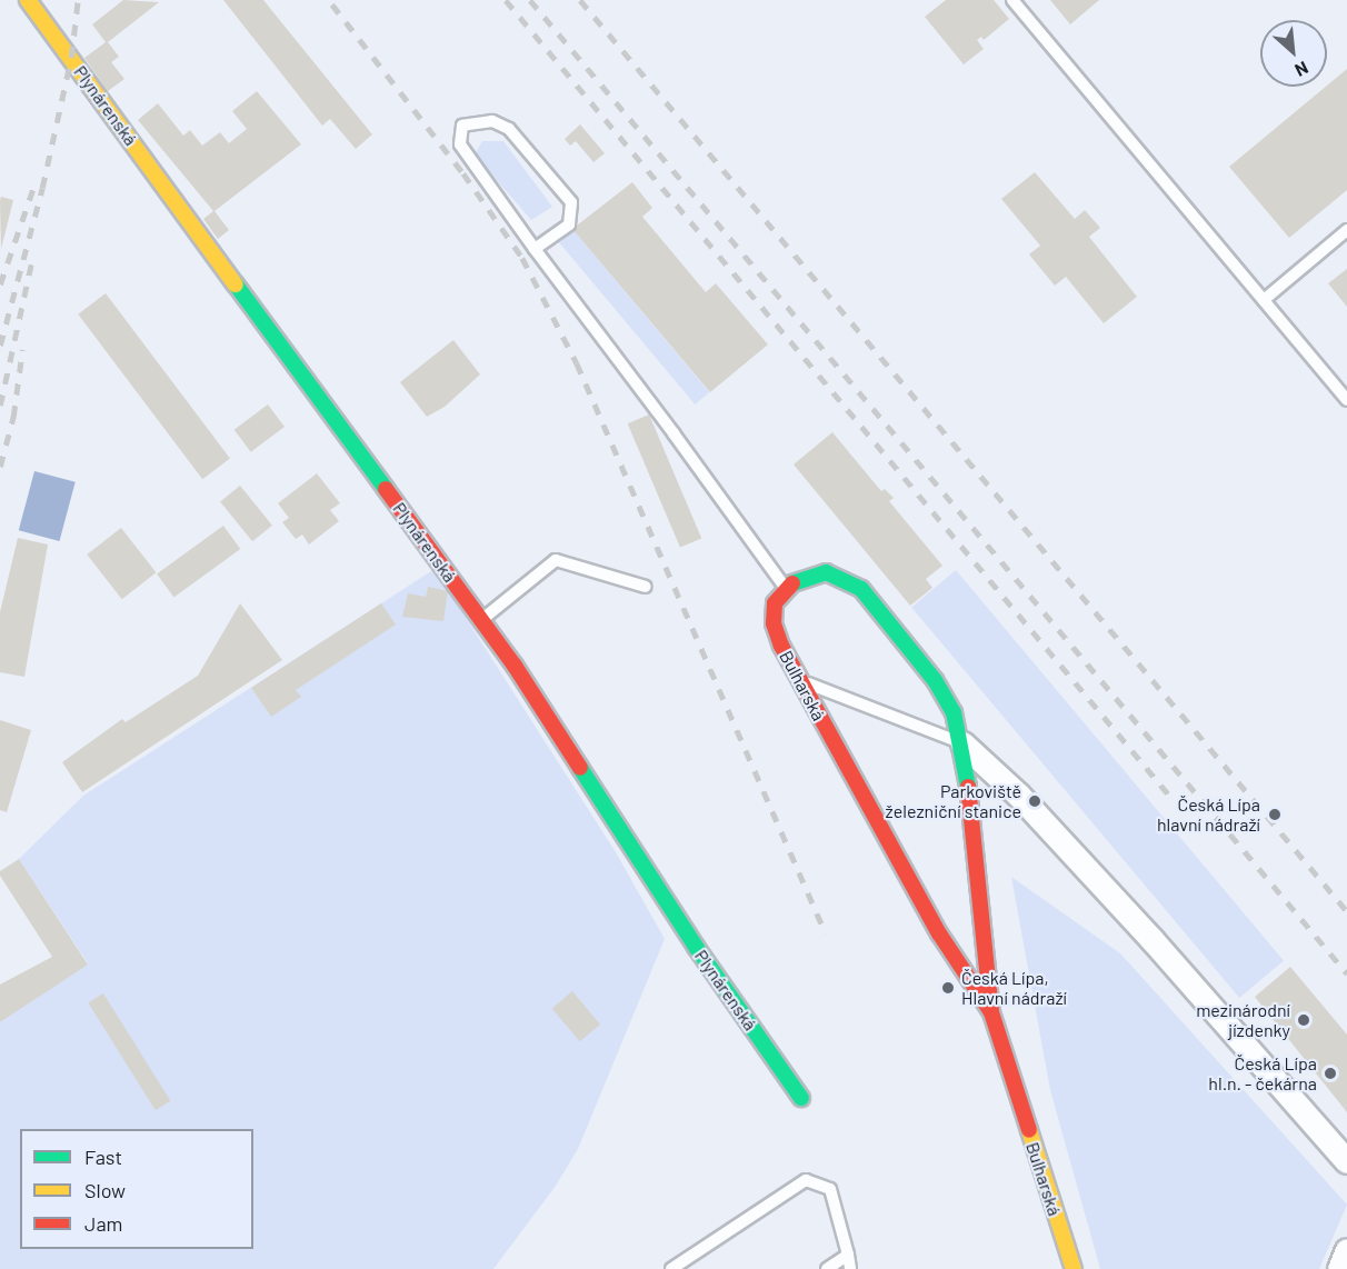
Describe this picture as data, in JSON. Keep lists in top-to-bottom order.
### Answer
{
  "streets": {
    "street": ["Plynárenská", "Bulharská"]
  },
  "places": [
    "Parkoviště železniční stanice",
    "Česká Lípa hlavní nádraží",
    "Česká Lípa, Hlavní nádraží",
    "mezinárodní jízdenky",
    "Česká Lípa hl.n. - čekárna"
  ],
  "legend": ["Fast", "Slow", "Jam"],
  "north": "bottom right"
}
